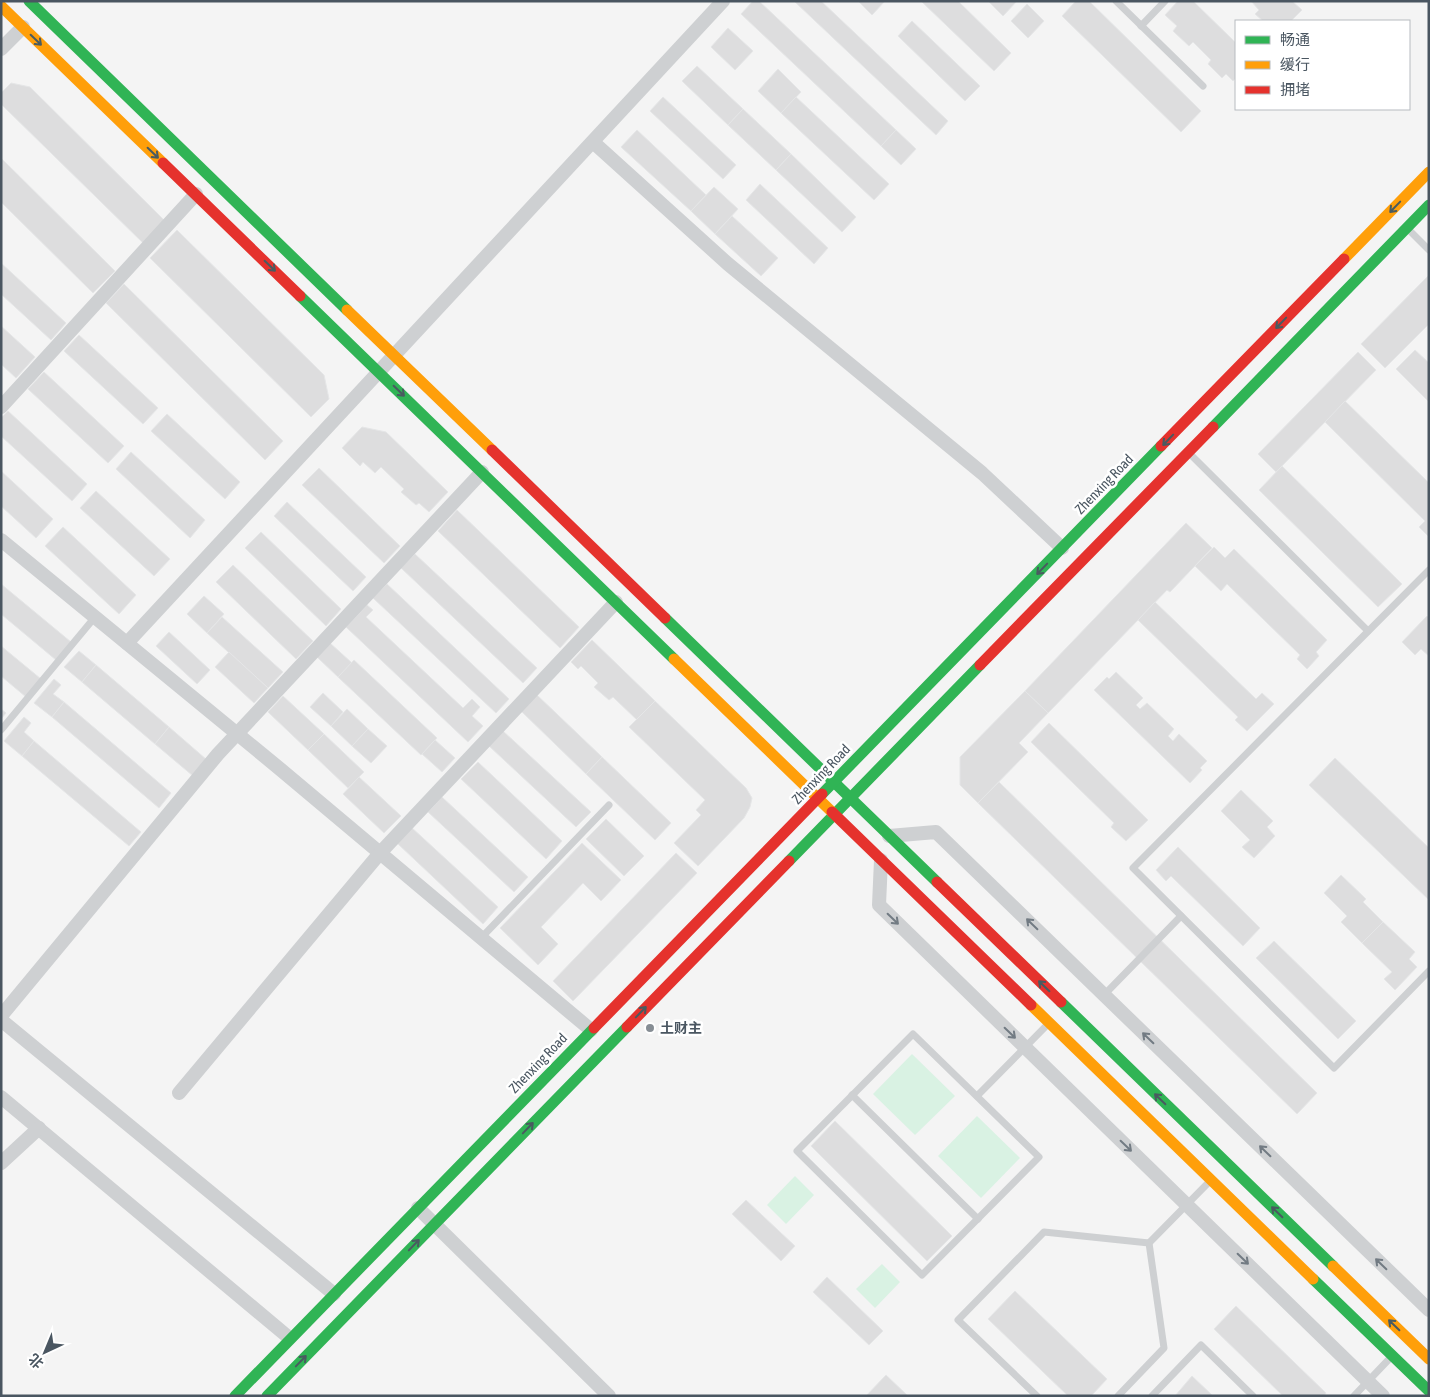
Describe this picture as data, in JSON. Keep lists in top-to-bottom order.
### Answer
{
  "streets": {
    "main road": ["Zhenxing Road"]
  },
  "places": ["土财主"],
  "legend": ["畅通", "缓行", "拥堵"],
  "north": "bottom left"
}
